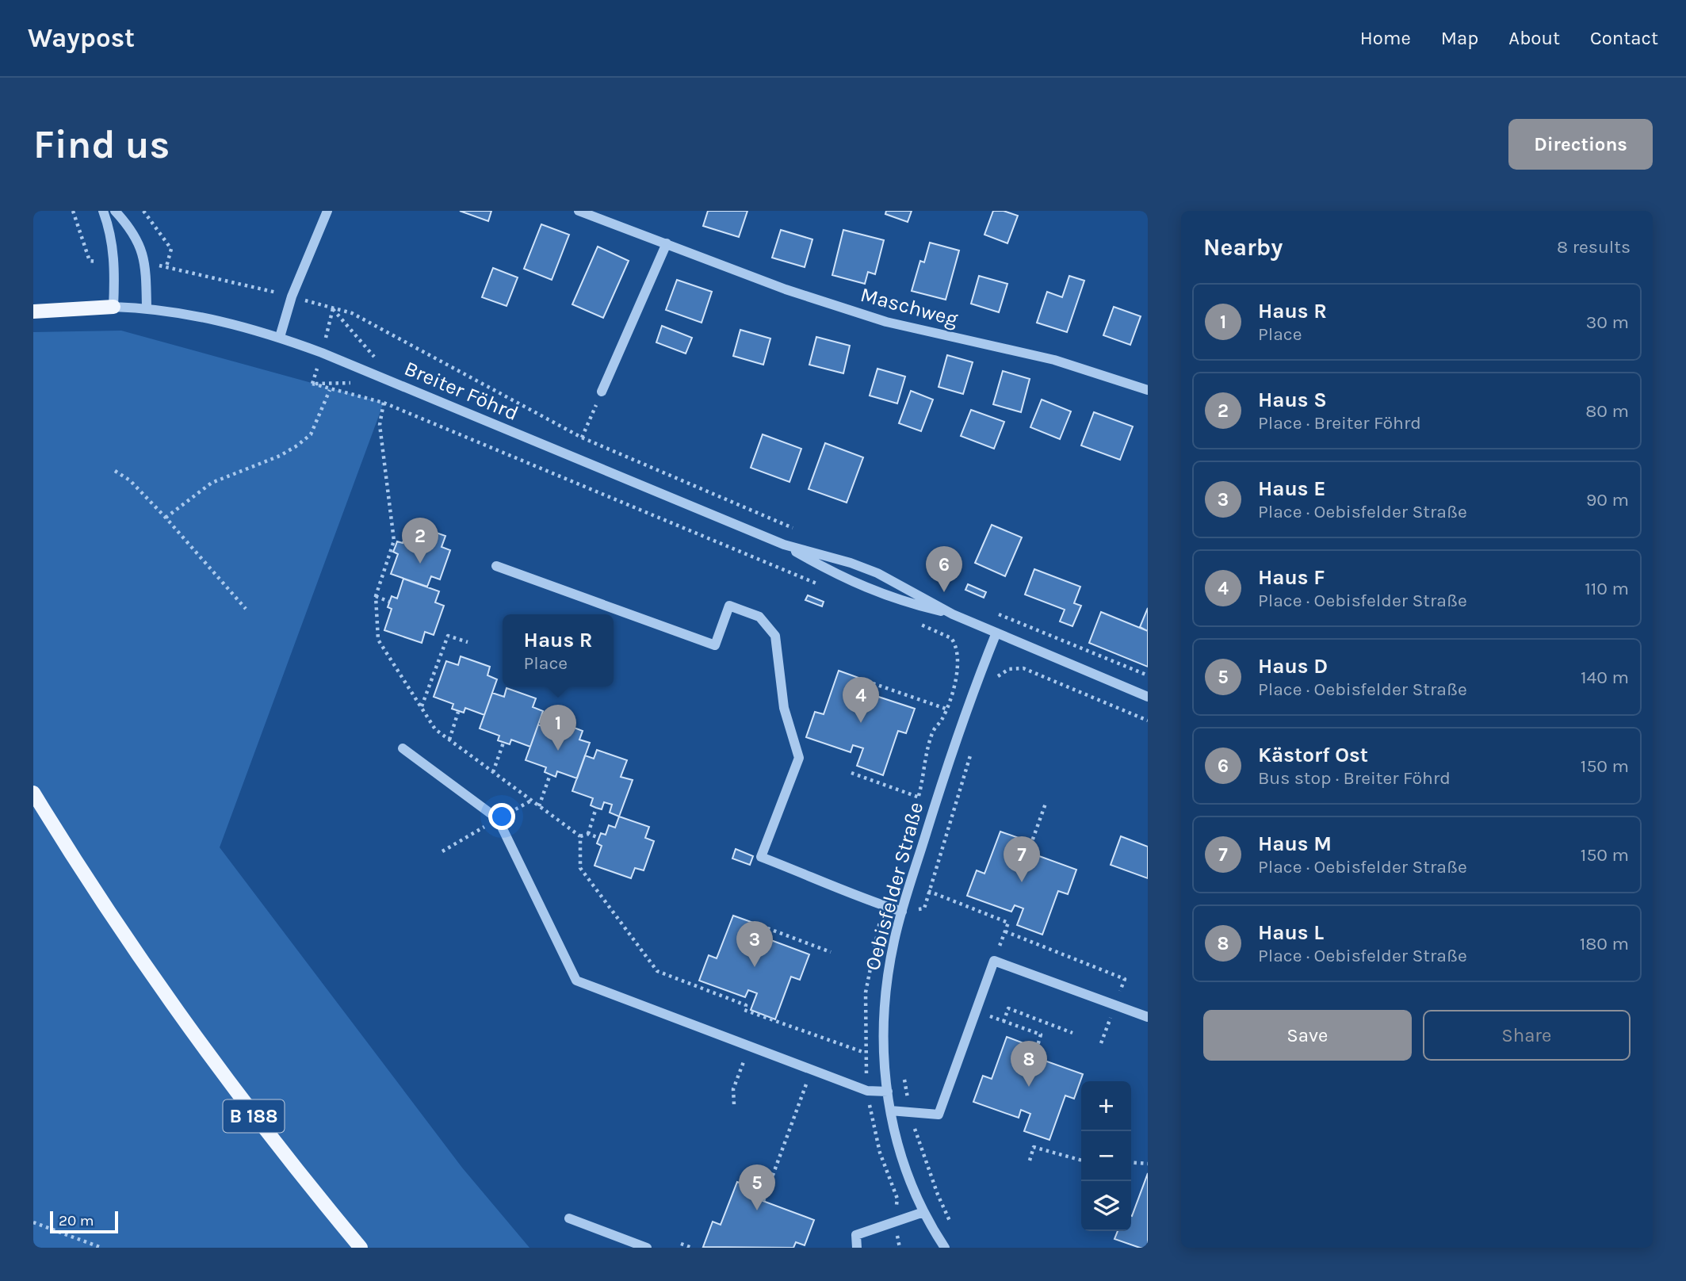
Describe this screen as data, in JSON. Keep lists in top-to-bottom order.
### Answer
{
  "streets": {
    "main road": ["B 188"],
    "street": ["Maschweg", "Breiter Föhrd", "Oebisfelder Straße"]
  },
  "crossings": [
    ["Breiter Föhrd", "Oebisfelder Straße"]
  ],
  "scale_bar": "20 m",
  "page": {
    "header": "Waypost",
    "nav": [
      "Home",
      "Map",
      "About",
      "Contact"
    ],
    "buttons": [
      "Directions",
      ["Save", "Share"]
    ],
    "title": "Find us",
    "heading": ["Nearby", "8 results"],
    "list": [
      {
        "mark": "1",
        "name": "Haus R",
        "note": "Place",
        "value": "30 m"
      },
      {
        "mark": "2",
        "name": "Haus S",
        "note": "Place · Breiter Föhrd",
        "value": "80 m"
      },
      {
        "mark": "3",
        "name": "Haus E",
        "note": "Place · Oebisfelder Straße",
        "value": "90 m"
      },
      {
        "mark": "4",
        "name": "Haus F",
        "note": "Place · Oebisfelder Straße",
        "value": "110 m"
      },
      {
        "mark": "5",
        "name": "Haus D",
        "note": "Place · Oebisfelder Straße",
        "value": "140 m"
      },
      {
        "mark": "6",
        "name": "Kästorf Ost",
        "note": "Bus stop · Breiter Föhrd",
        "value": "150 m"
      },
      {
        "mark": "7",
        "name": "Haus M",
        "note": "Place · Oebisfelder Straße",
        "value": "150 m"
      },
      {
        "mark": "8",
        "name": "Haus L",
        "note": "Place · Oebisfelder Straße",
        "value": "180 m"
      }
    ],
    "pins": [
      "2",
      "6",
      "4",
      "1",
      "7",
      "3",
      "8",
      "5"
    ],
    "popup": ["Haus R", "Place"],
    "map_buttons": ["+", "−"],
    "scale": "20 m"
  }
}
